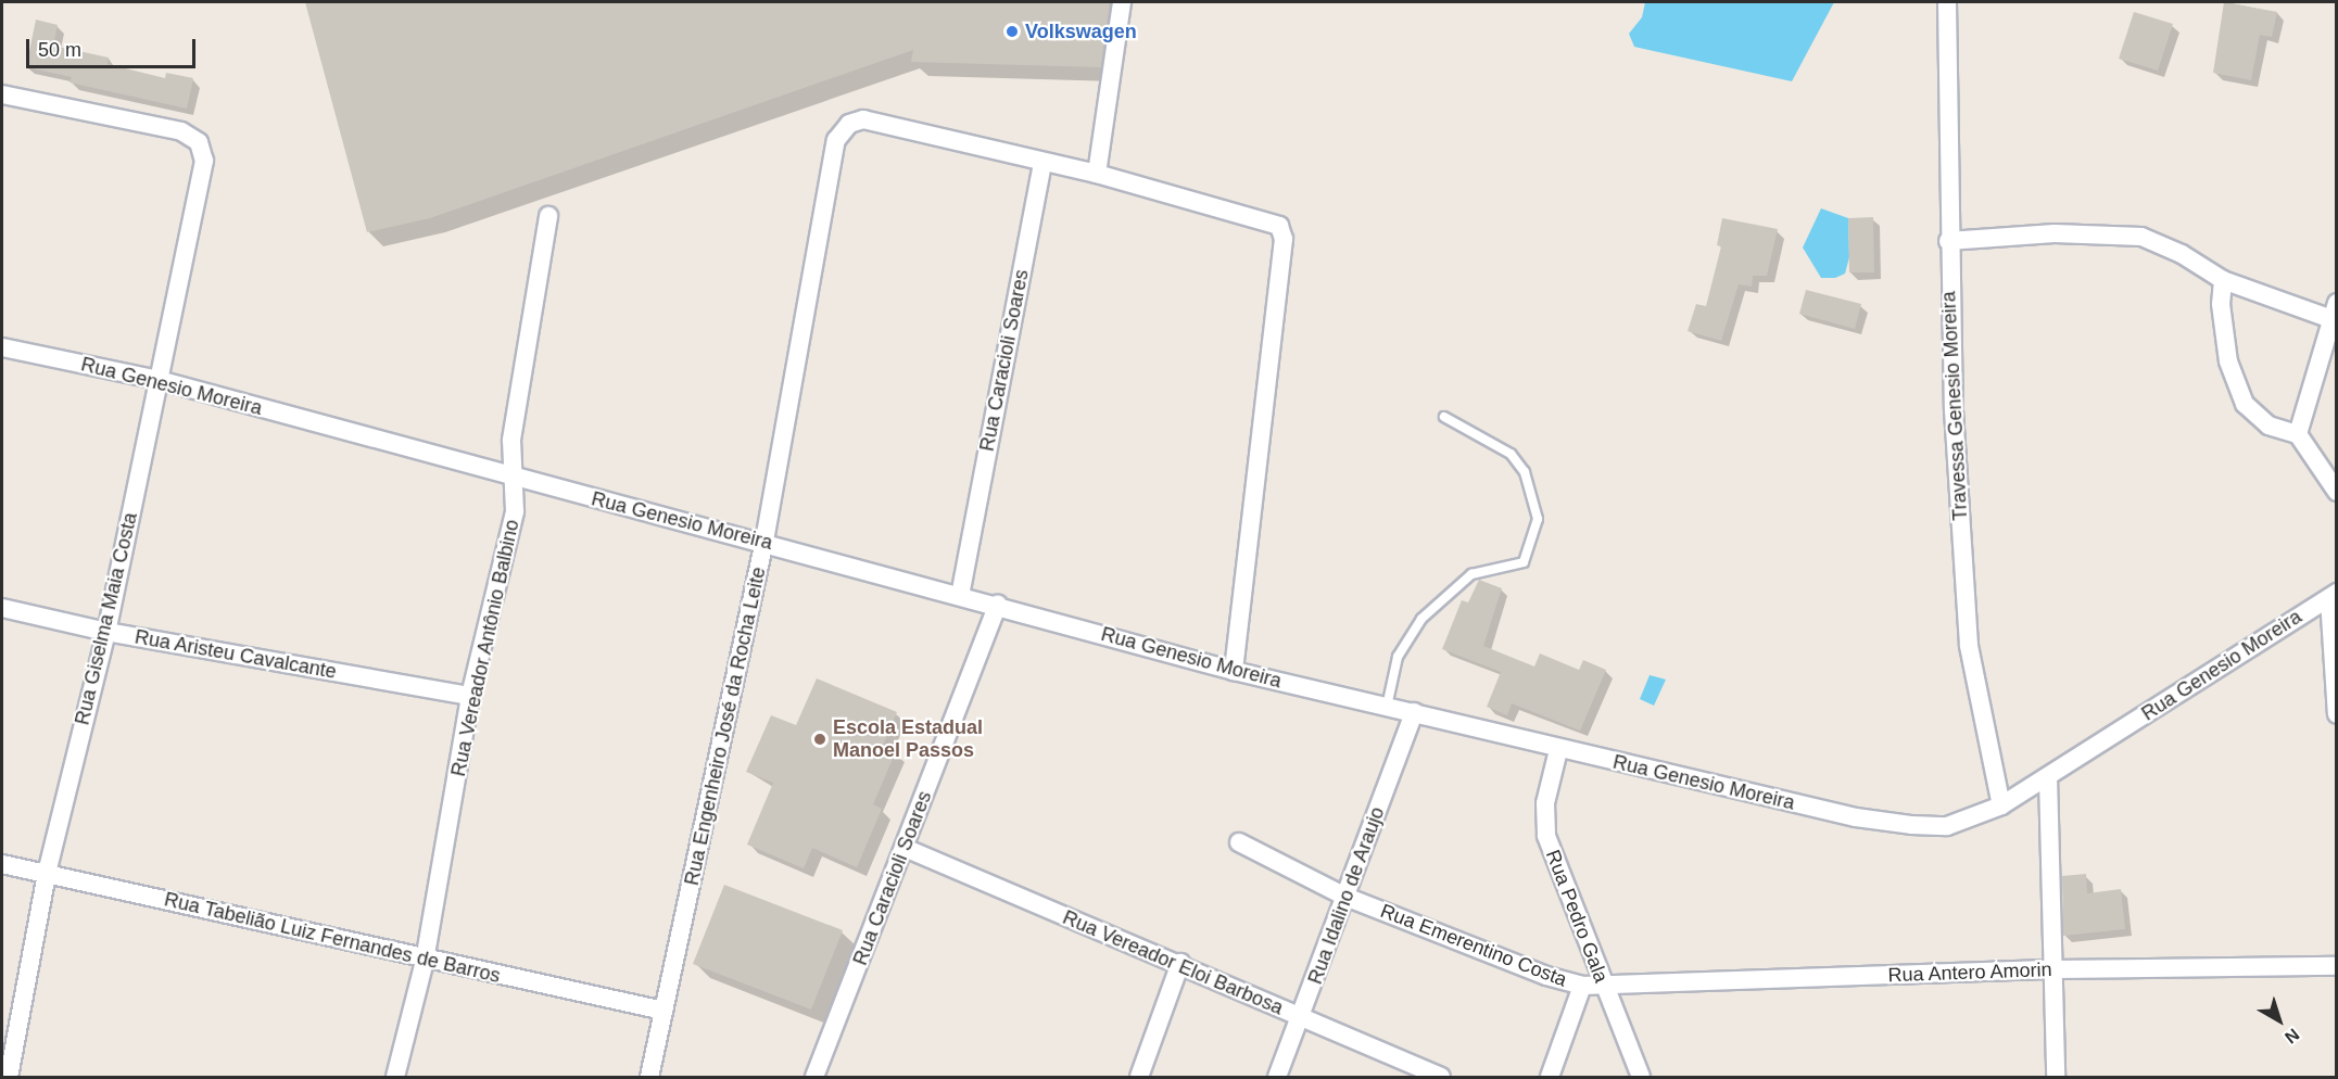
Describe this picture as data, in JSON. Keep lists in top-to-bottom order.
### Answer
{
  "streets": {
    "street": [
      "Rua Caracioli Soares",
      "Rua Genesio Moreira",
      "Travessa Genesio Moreira",
      "Rua Giselma Maia Costa",
      "Rua Vereador Antônio Balbino",
      "Rua Aristeu Cavalcante",
      "Rua Engenheiro José da Rocha Leite",
      "Rua Idalino de Araujo",
      "Rua Pedro Gala",
      "Rua Tabelião Luiz Fernandes de Barros",
      "Rua Emerentino Costa",
      "Rua Vereador Eloi Barbosa",
      "Rua Antero Amorin"
    ]
  },
  "crossings": [
    ["Rua Caracioli Soares", "Rua Genesio Moreira"],
    ["Rua Caracioli Soares", "Rua Engenheiro José da Rocha Leite"],
    ["Rua Caracioli Soares", "Rua Vereador Eloi Barbosa"],
    ["Rua Genesio Moreira", "Travessa Genesio Moreira"],
    ["Rua Genesio Moreira", "Rua Giselma Maia Costa"],
    ["Rua Genesio Moreira", "Rua Vereador Antônio Balbino"],
    ["Rua Genesio Moreira", "Rua Engenheiro José da Rocha Leite"],
    ["Rua Genesio Moreira", "Rua Idalino de Araujo"],
    ["Rua Genesio Moreira", "Rua Pedro Gala"],
    ["Rua Giselma Maia Costa", "Rua Aristeu Cavalcante"],
    ["Rua Giselma Maia Costa", "Rua Tabelião Luiz Fernandes de Barros"],
    ["Rua Vereador Antônio Balbino", "Rua Aristeu Cavalcante"],
    ["Rua Vereador Antônio Balbino", "Rua Tabelião Luiz Fernandes de Barros"],
    ["Rua Engenheiro José da Rocha Leite", "Rua Tabelião Luiz Fernandes de Barros"],
    ["Rua Idalino de Araujo", "Rua Emerentino Costa"],
    ["Rua Idalino de Araujo", "Rua Vereador Eloi Barbosa"],
    ["Rua Pedro Gala", "Rua Emerentino Costa"],
    ["Rua Pedro Gala", "Rua Antero Amorin"],
    ["Rua Emerentino Costa", "Rua Antero Amorin"]
  ],
  "places": ["Volkswagen", "Escola Estadual Manoel Passos"],
  "scale_bar": "50 m",
  "north": "bottom right"
}
